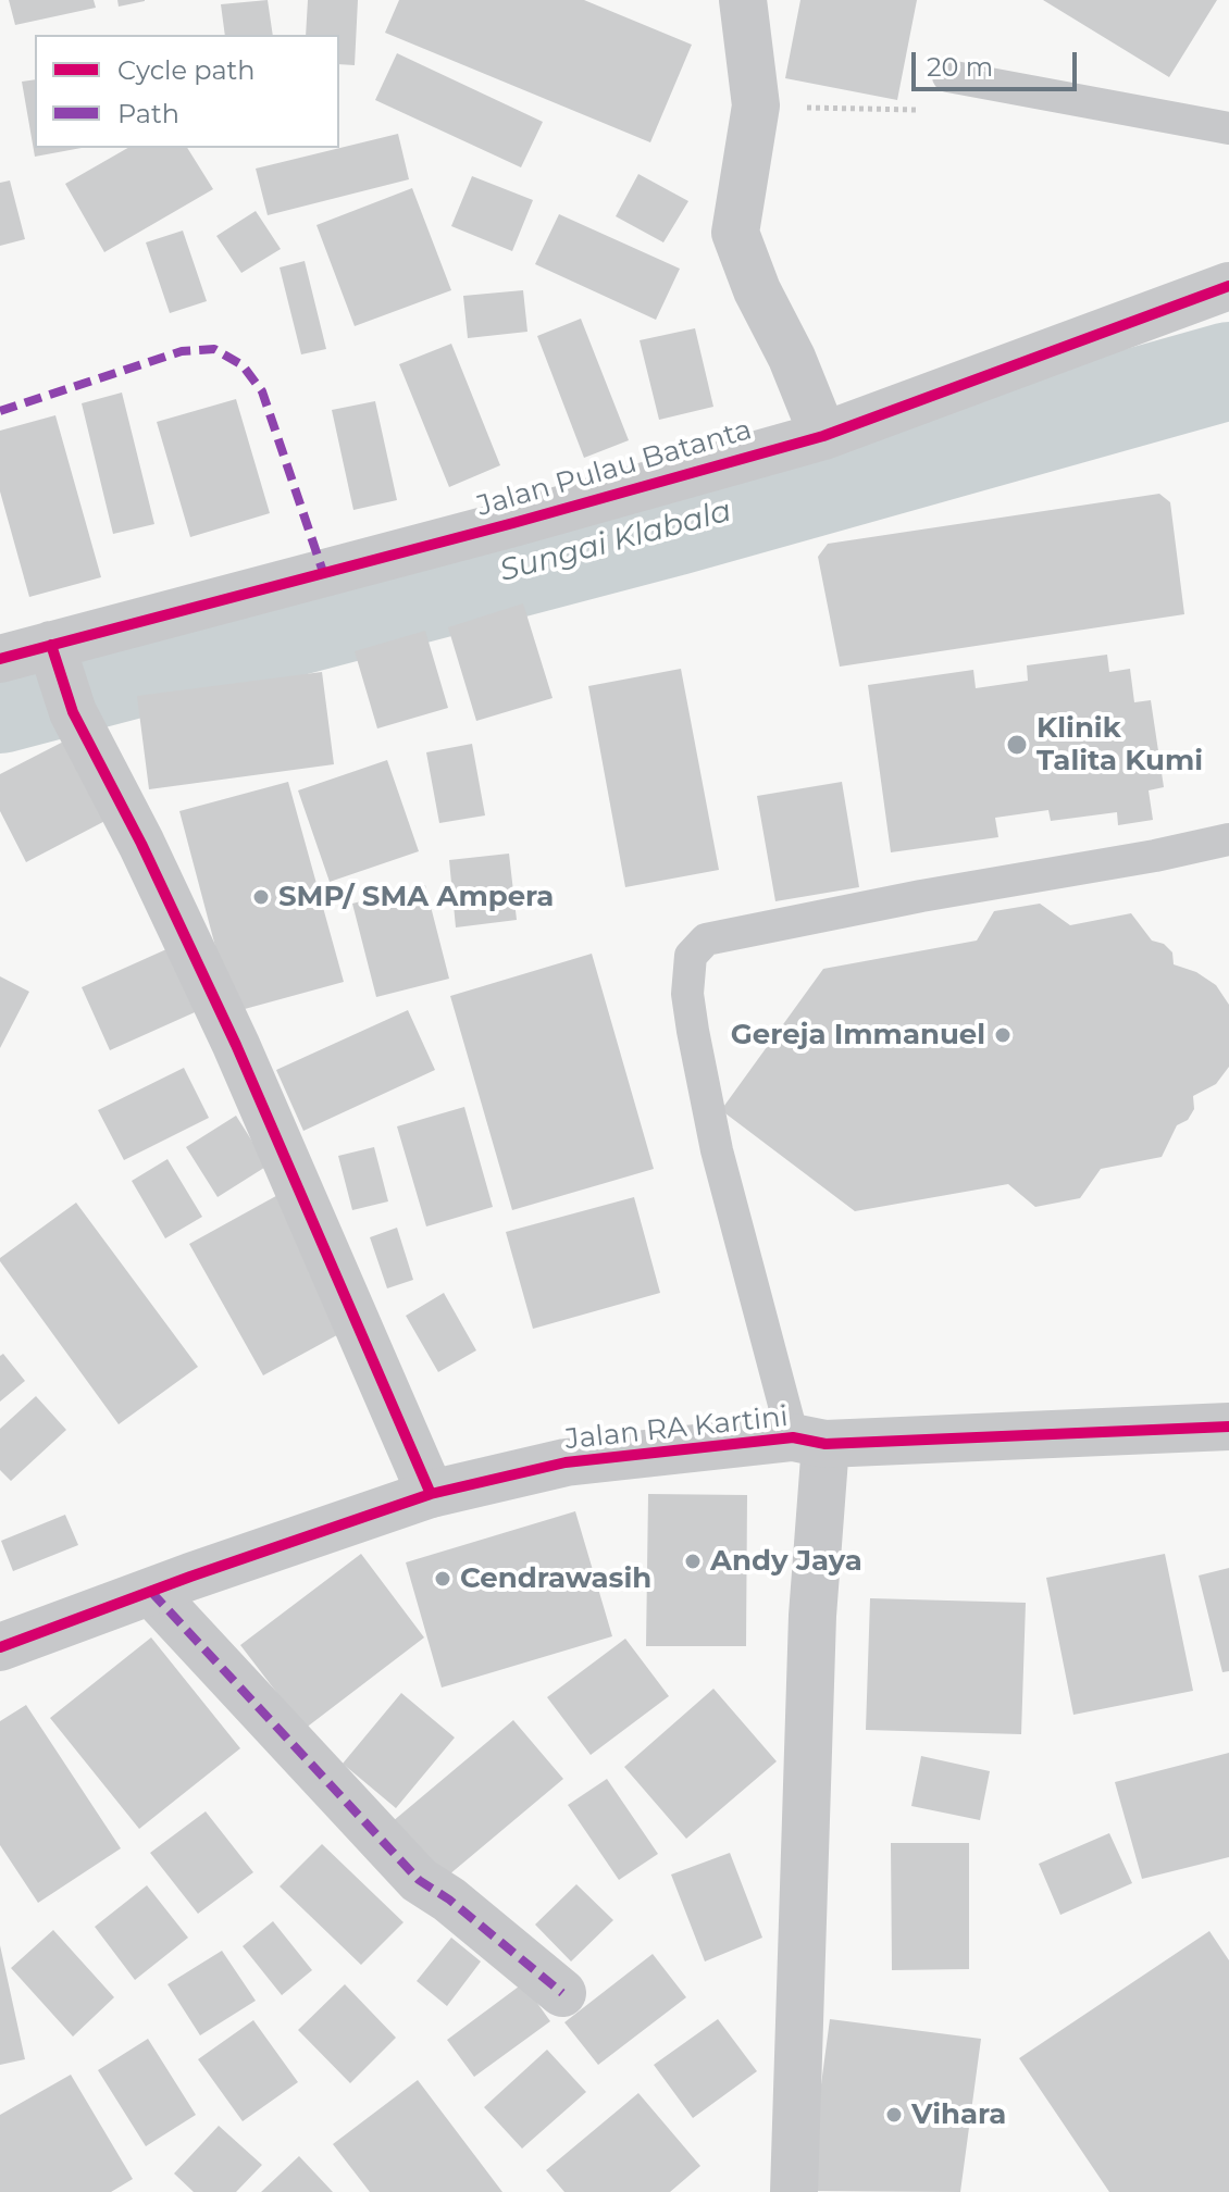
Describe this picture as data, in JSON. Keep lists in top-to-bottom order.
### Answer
{
  "streets": {
    "street": ["Jalan Pulau Batanta", "Jalan RA Kartini"]
  },
  "water": ["Sungai Klabala"],
  "places": [
    "Klinik Talita Kumi",
    "SMP/ SMA Ampera",
    "Gereja Immanuel",
    "Andy Jaya",
    "Cendrawasih",
    "Vihara"
  ],
  "legend": ["Cycle path", "Path"],
  "scale_bar": "20 m"
}
